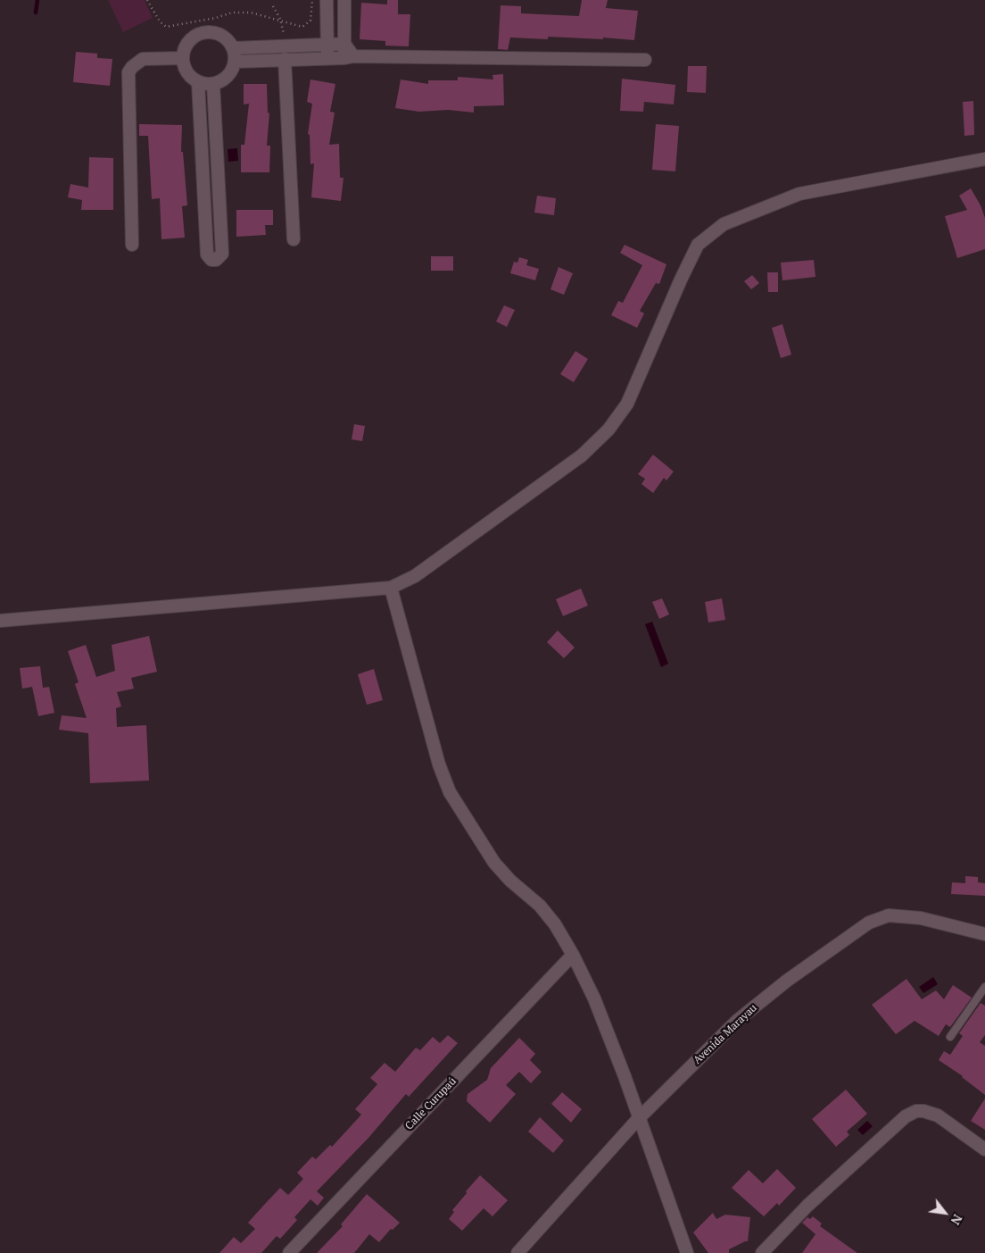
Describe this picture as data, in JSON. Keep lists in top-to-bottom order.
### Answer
{
  "streets": {
    "street": ["Avenida Marayau", "Calle Curupaú"]
  },
  "north": "bottom right"
}
